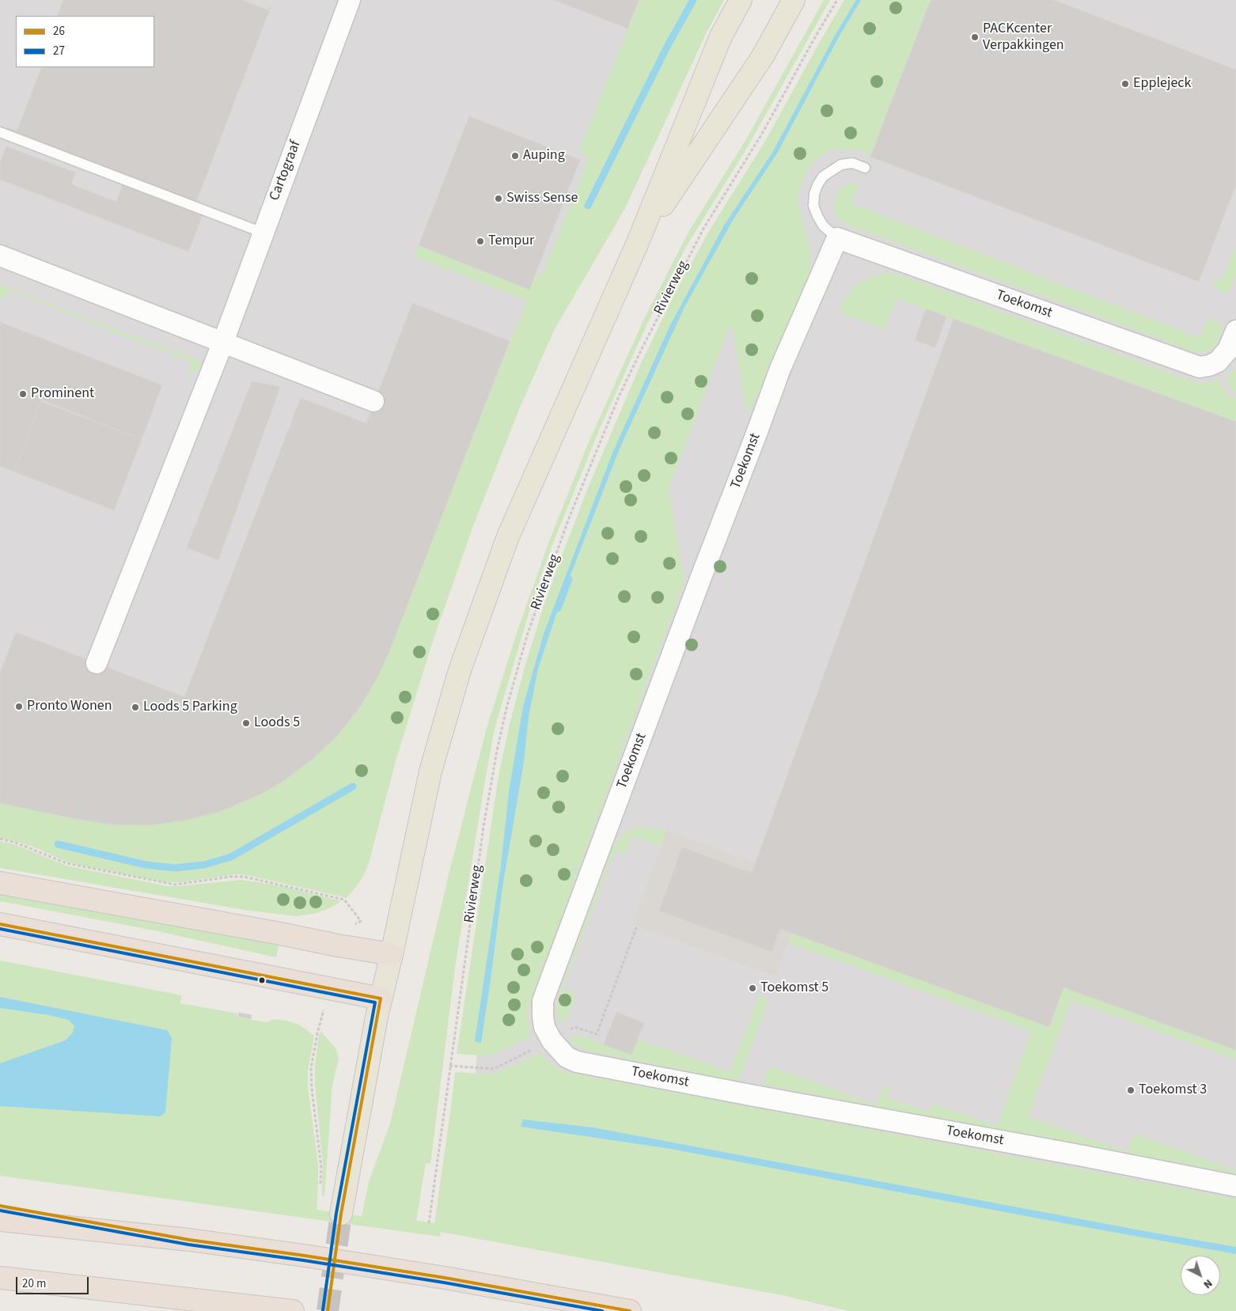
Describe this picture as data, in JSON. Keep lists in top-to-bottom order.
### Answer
{
  "streets": {
    "street": ["Cartograaf", "Toekomst"],
    "path": ["Rivierweg"]
  },
  "places": [
    "PACKcenter Verpakkingen",
    "Epplejeck",
    "Auping",
    "Swiss Sense",
    "Tempur",
    "Prominent",
    "Pronto Wonen",
    "Loods 5 Parking",
    "Loods 5",
    "Toekomst 5",
    "Toekomst 3"
  ],
  "lines": ["transit line 26", "transit line 27"],
  "legend": ["26", "27"],
  "scale_bar": "20 m",
  "north": "bottom right"
}
